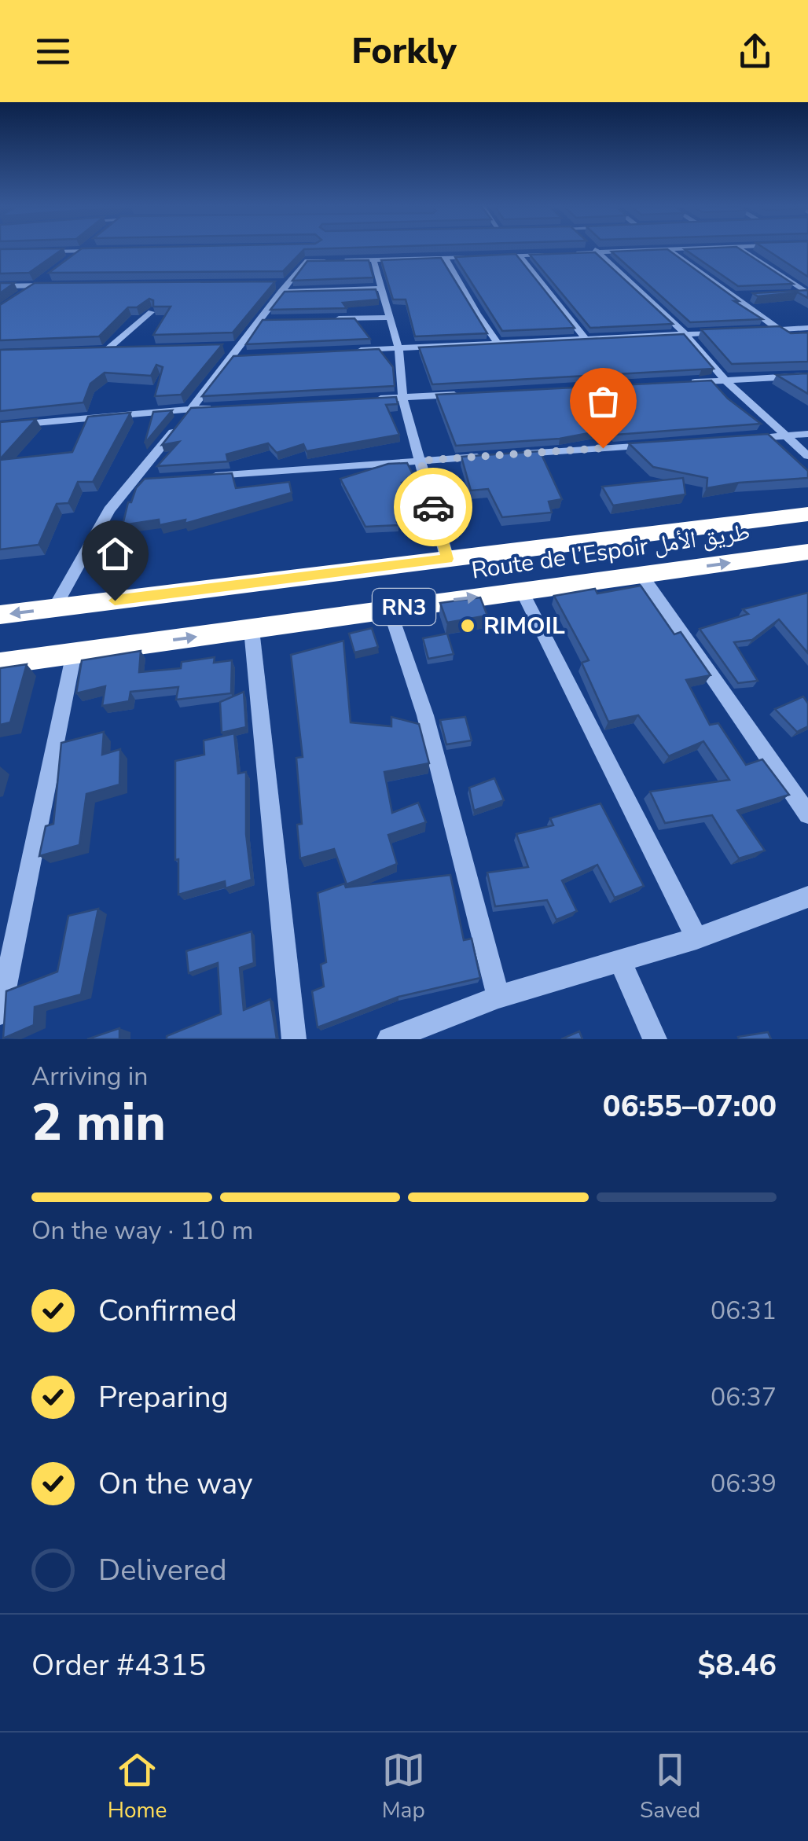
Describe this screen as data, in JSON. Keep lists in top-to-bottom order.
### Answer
{
  "streets": {
    "highway": ["Route de l’Espoir طريق الأمل", "RN3"]
  },
  "places": ["RIMOIL"],
  "page": {
    "header": "Forkly",
    "heading": ["2 min", "Arriving in", "06:55–07:00"],
    "panel": ["Order #4315", "$8.46"],
    "bar": "On the way · 110 m",
    "list": [
      ["Confirmed", "06:31"],
      ["Preparing", "06:37"],
      ["On the way", "06:39"],
      "Delivered"
    ],
    "tabs": ["Home", "Map", "Saved"]
  }
}
